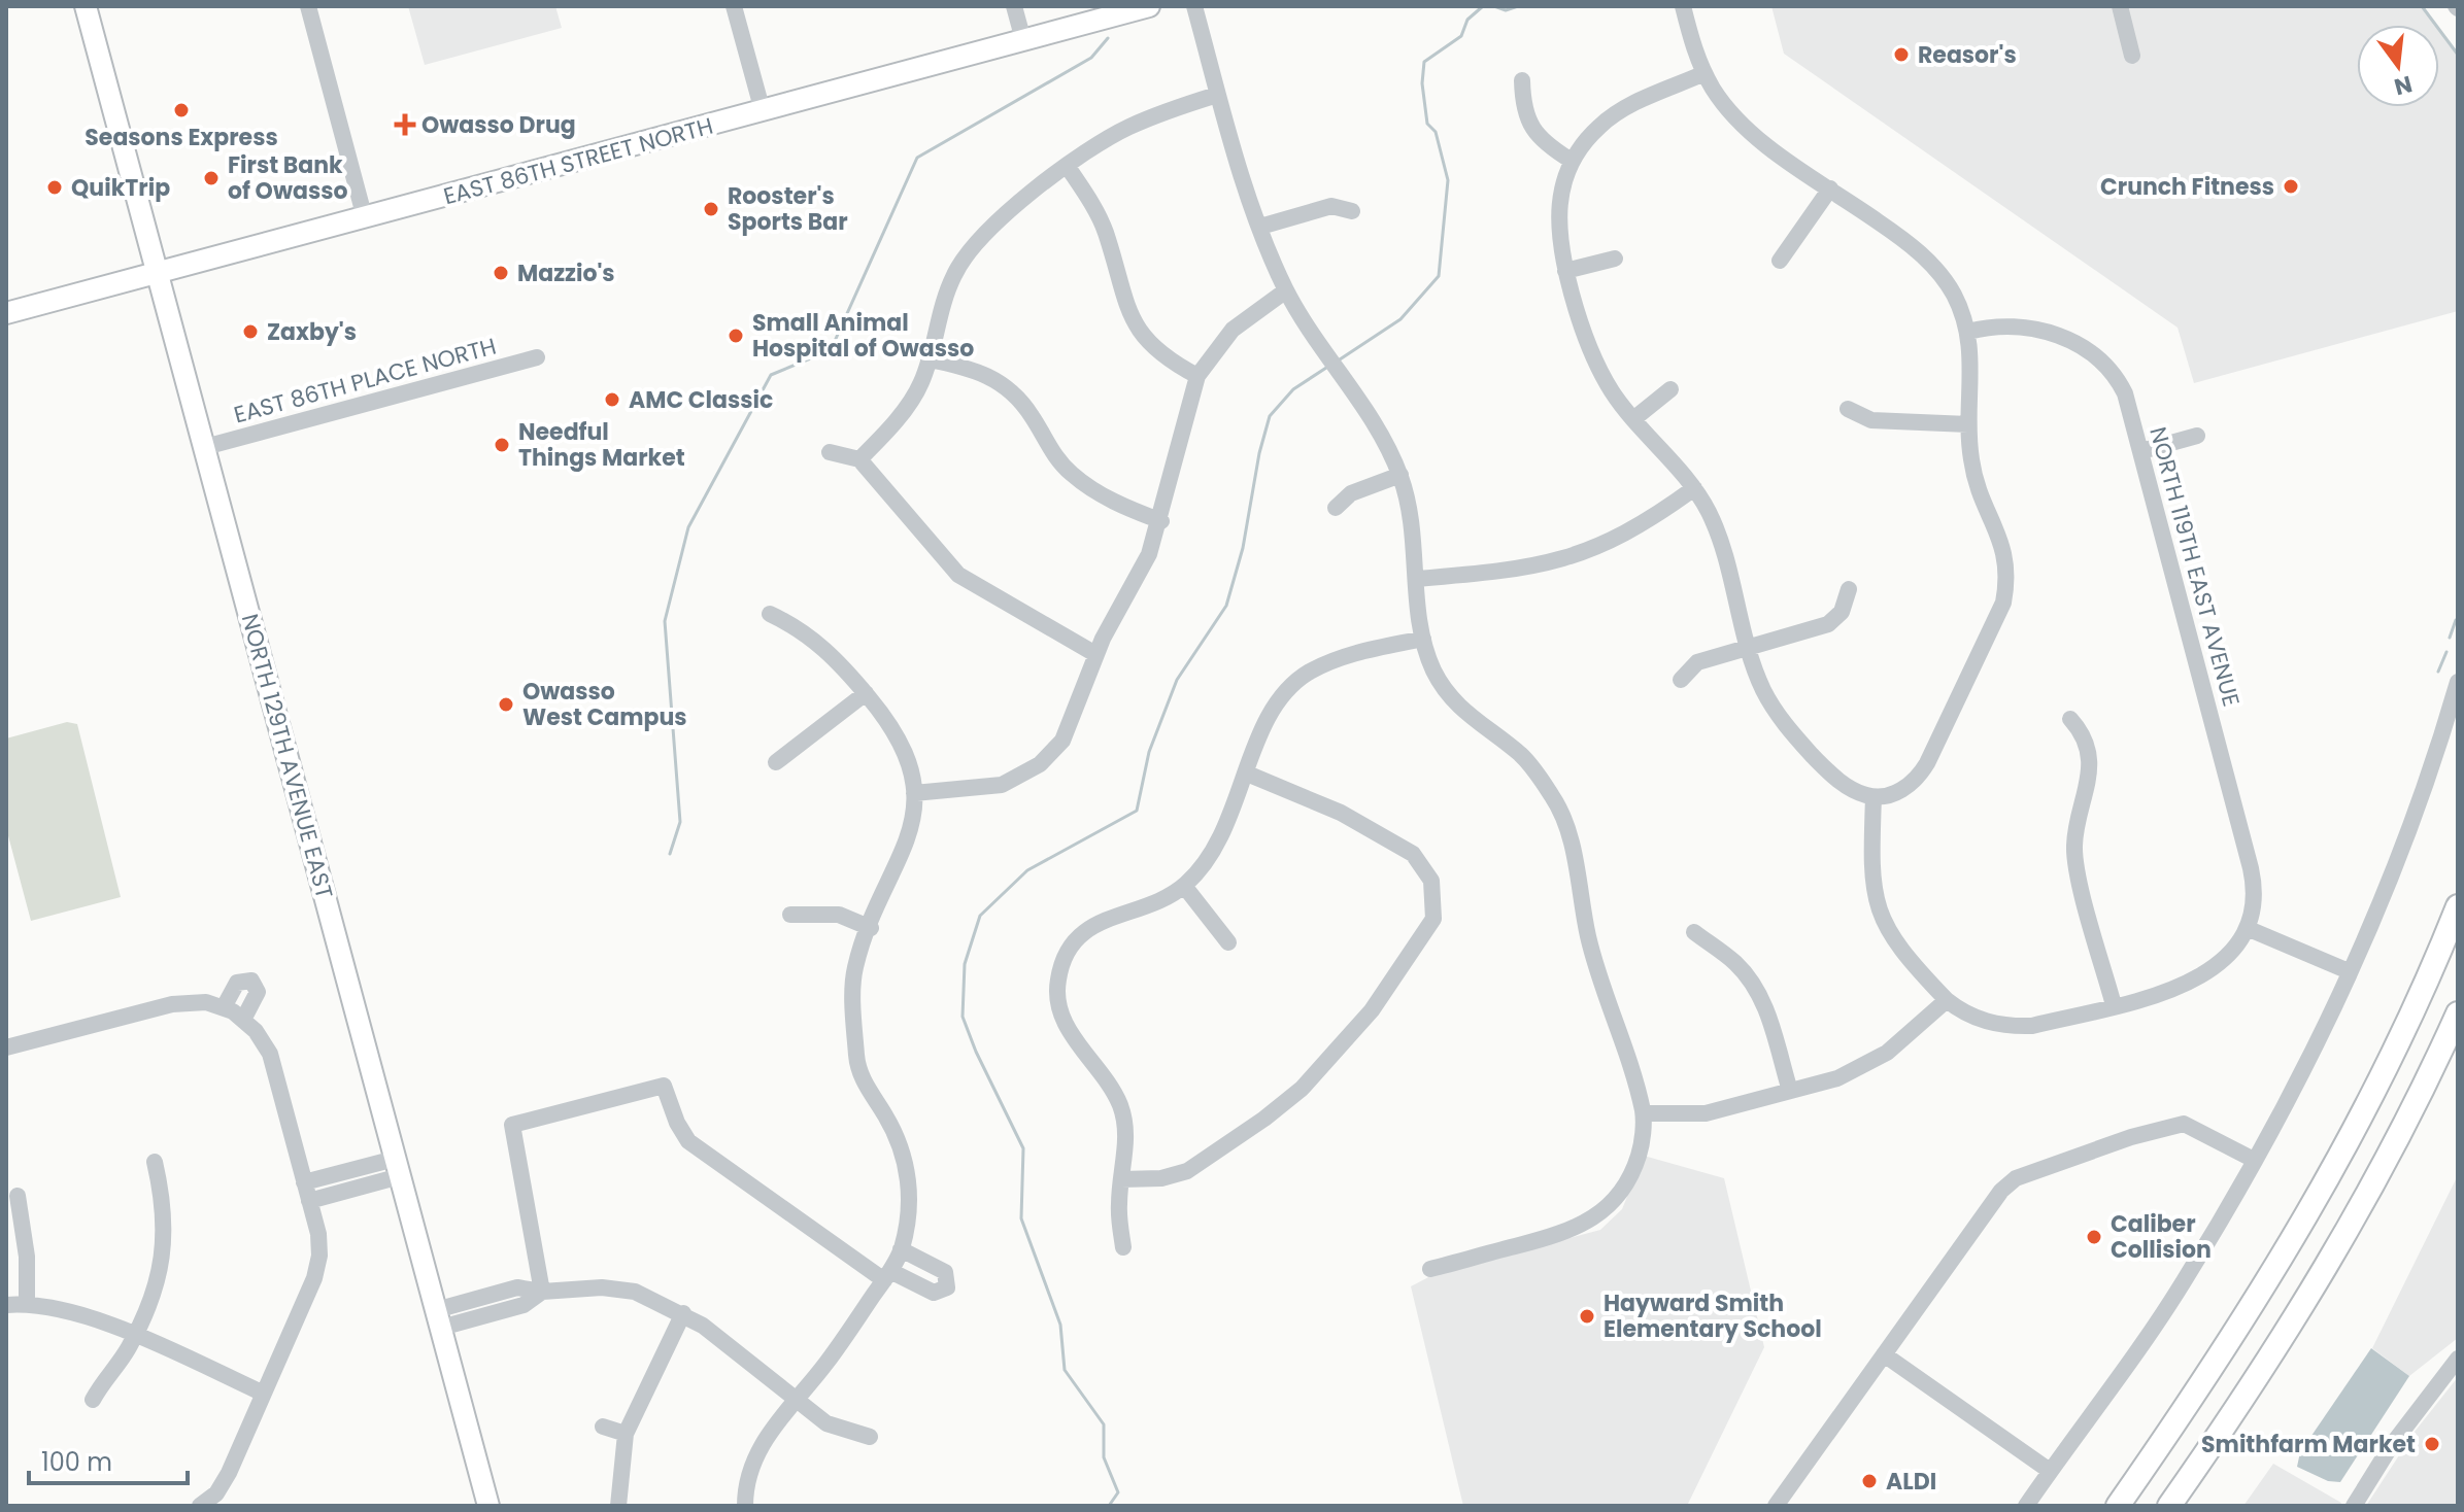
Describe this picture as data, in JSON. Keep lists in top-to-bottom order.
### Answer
{
  "streets": {
    "main road": ["EAST 86TH STREET NORTH", "NORTH 129TH AVENUE EAST"],
    "street": ["EAST 86TH PLACE NORTH", "NORTH 119TH EAST AVENUE"]
  },
  "crossings": [
    ["EAST 86TH STREET NORTH", "NORTH 129TH AVENUE EAST"],
    ["EAST 86TH PLACE NORTH", "NORTH 129TH AVENUE EAST"]
  ],
  "places": {
    "other": [
      "Reasor's",
      "Seasons Express",
      "First Bank of Owasso",
      "Crunch Fitness",
      "QuikTrip",
      "Rooster's Sports Bar",
      "Mazzio's",
      "Zaxby's",
      "Small Animal Hospital of Owasso",
      "AMC Classic",
      "Needful Things Market",
      "Owasso West Campus",
      "Caliber Collision",
      "Hayward Smith Elementary School",
      "Smithfarm Market",
      "ALDI"
    ],
    "health": ["Owasso Drug"]
  },
  "scale_bar": "100 m",
  "north": "bottom"
}
